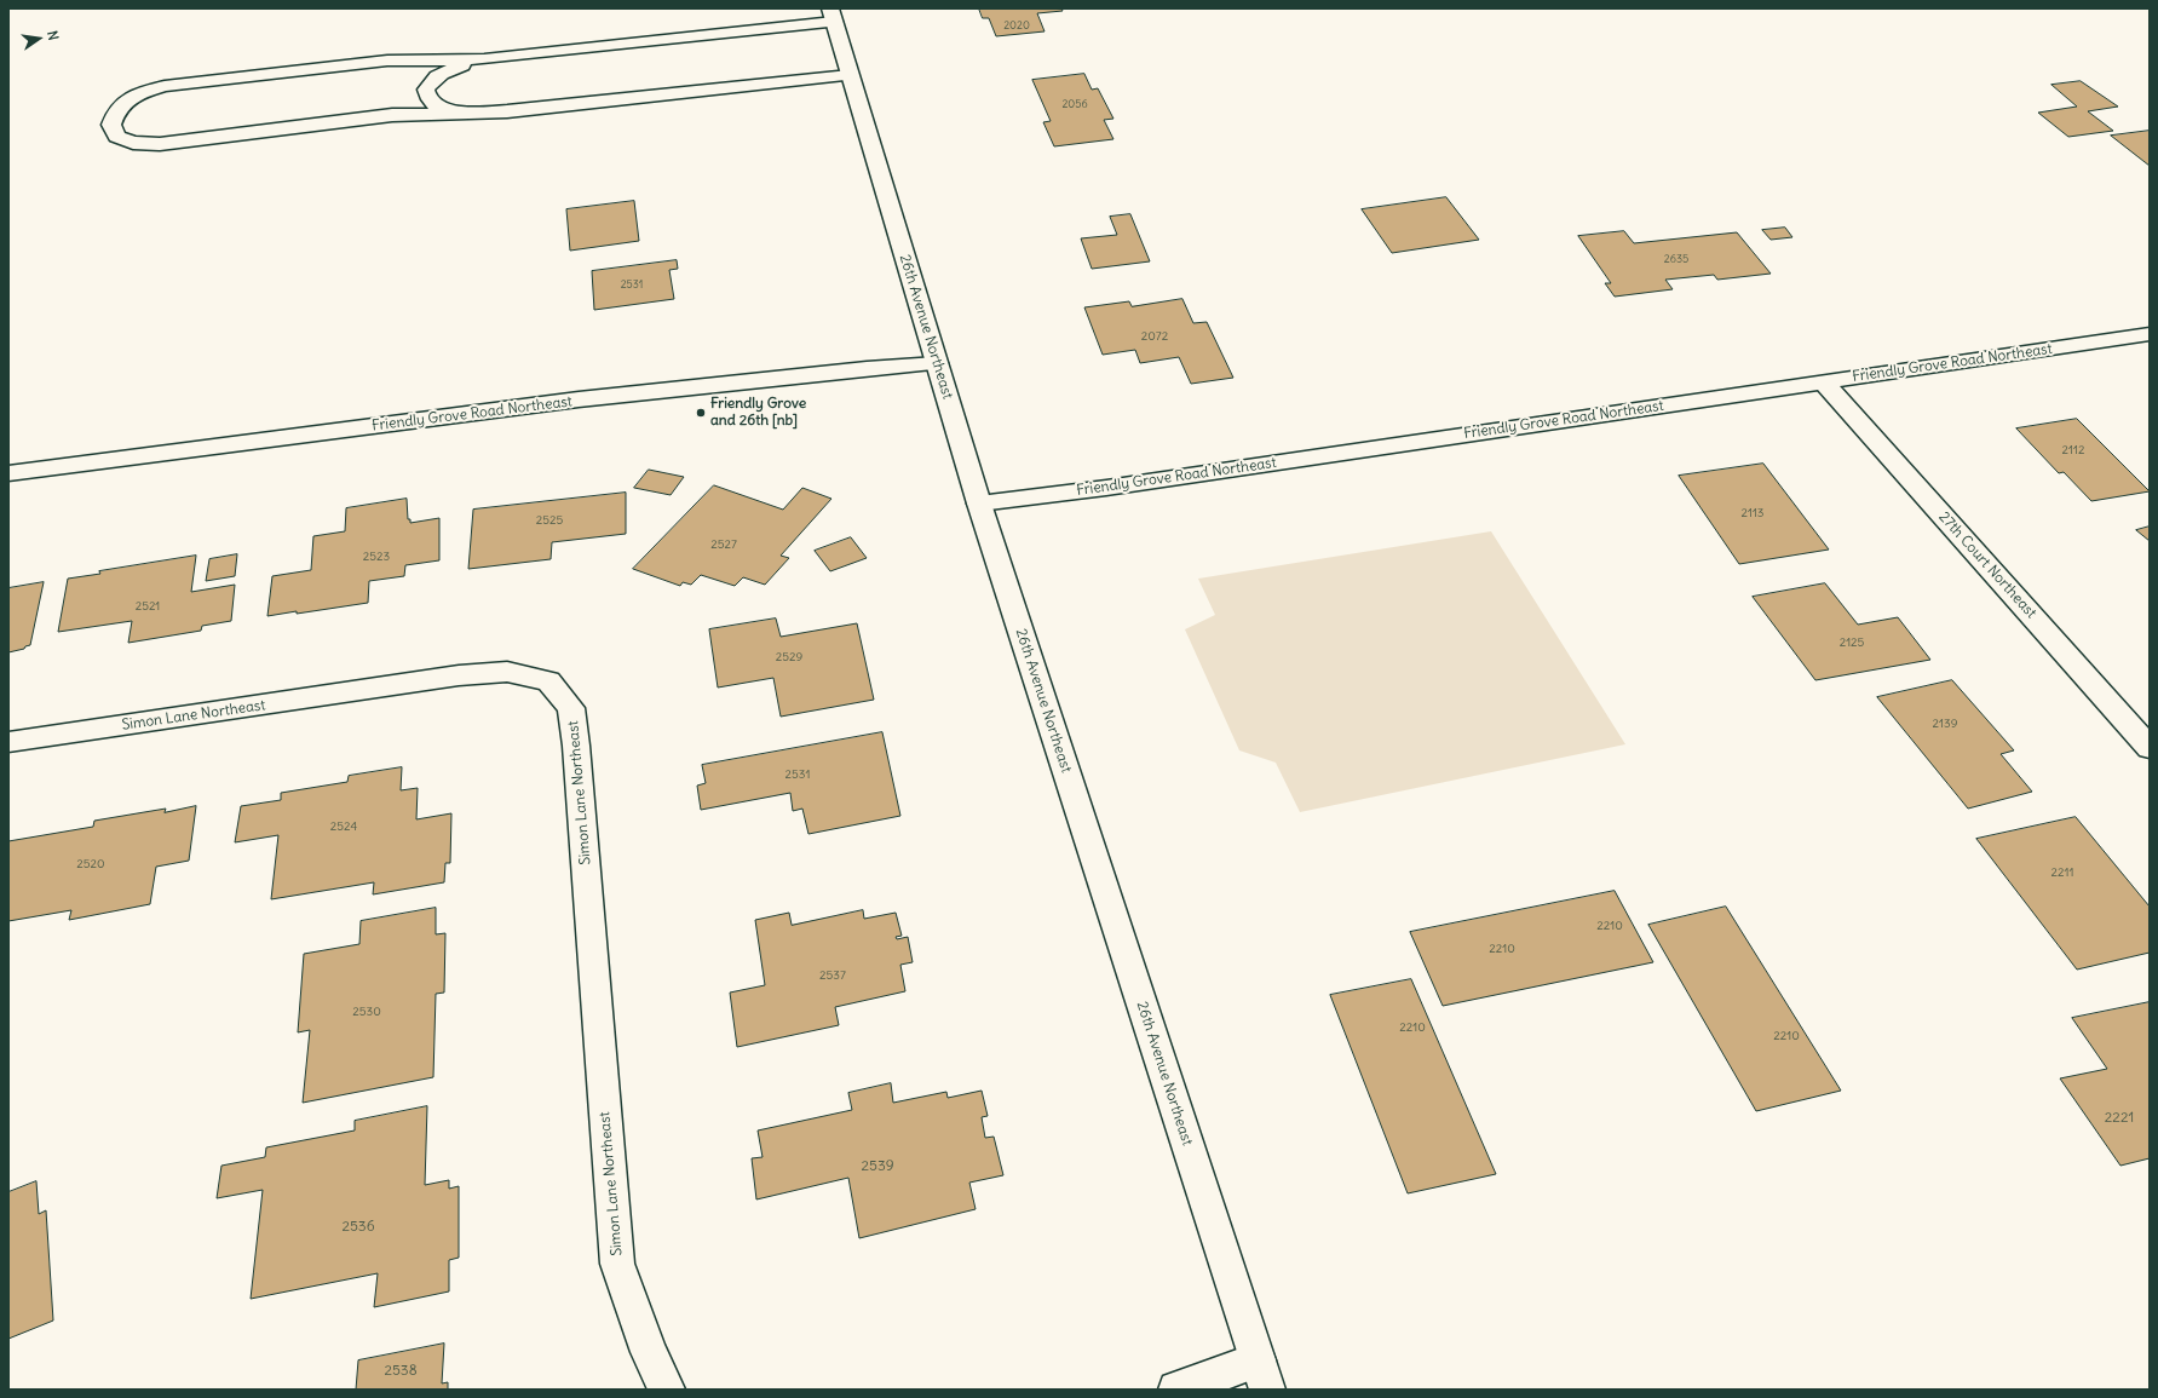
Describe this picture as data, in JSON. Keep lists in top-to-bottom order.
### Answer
{
  "streets": {
    "street": [
      "26th Avenue Northeast",
      "Friendly Grove Road Northeast",
      "27th Court Northeast",
      "Simon Lane Northeast"
    ]
  },
  "crossings": [
    ["26th Avenue Northeast", "Friendly Grove Road Northeast"],
    ["Friendly Grove Road Northeast", "27th Court Northeast"]
  ],
  "places": ["Friendly Grove and 26th [nb]"],
  "house_numbers": [
    "2020",
    "2056",
    "2635",
    "2531",
    "2072",
    "2112",
    "2113",
    "2525",
    "2527",
    "2523",
    "2521",
    "2125",
    "2529",
    "2139",
    "2531",
    "2524",
    "2520",
    "2211",
    "2210",
    "2210",
    "2537",
    "2530",
    "2210",
    "2210",
    "2221",
    "2539",
    "2536",
    "2538"
  ],
  "north": "right"
}
